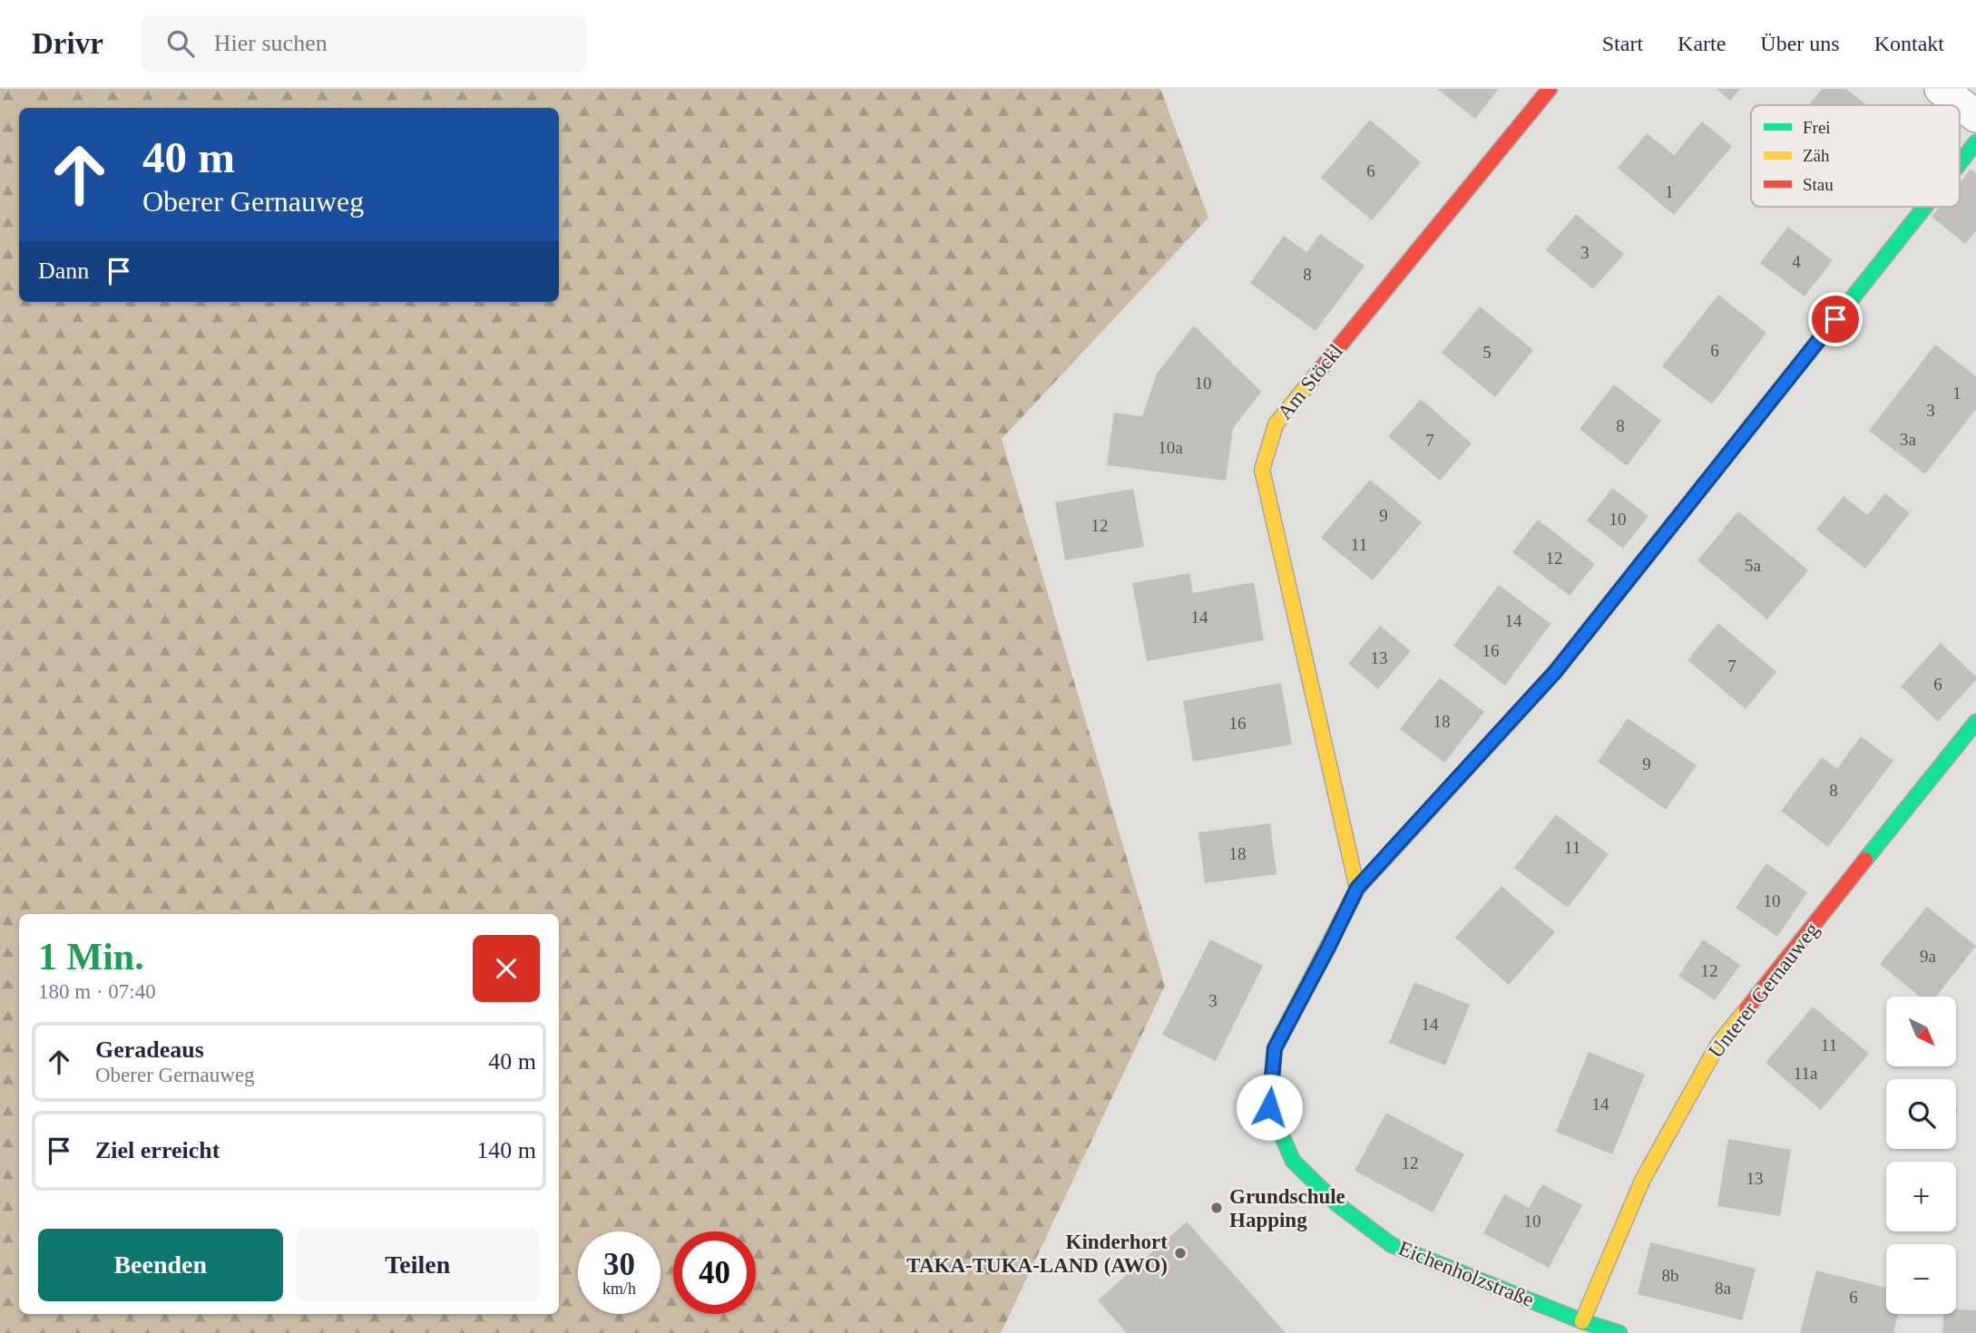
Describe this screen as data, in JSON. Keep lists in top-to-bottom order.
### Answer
{
  "streets": {
    "street": ["Am Stöckl", "Unterer Gernauweg", "Eichenholzstraße"]
  },
  "crossings": [
    ["Am Stöckl", "Eichenholzstraße"],
    ["Unterer Gernauweg", "Eichenholzstraße"]
  ],
  "places": ["Grundschule Happing", "Kinderhort TAKA-TUKA-LAND (AWO)"],
  "house_numbers": [
    "6",
    "1",
    "3",
    "4",
    "8",
    "6",
    "5",
    "10",
    "1",
    "3",
    "8",
    "3a",
    "7",
    "10a",
    "9",
    "10",
    "12",
    "11",
    "12",
    "5a",
    "14",
    "14",
    "16",
    "13",
    "7",
    "6",
    "18",
    "16",
    "9",
    "8",
    "11",
    "18",
    "10",
    "9a",
    "12",
    "3",
    "14",
    "11",
    "11a",
    "14",
    "12",
    "13",
    "10",
    "8b",
    "8a",
    "6"
  ],
  "legend": ["Frei", "Zäh", "Stau"],
  "north": "bottom right",
  "page": {
    "header": "Drivr",
    "search": "Hier suchen",
    "nav": [
      "Start",
      "Karte",
      "Über uns",
      "Kontakt"
    ],
    "turn": ["40 m", "Oberer Gernauweg"],
    "then": "Dann",
    "heading": ["1 Min.", "180 m · 07:40"],
    "map_buttons": ["+", "−"],
    "list": [
      {
        "name": "Geradeaus",
        "note": "Oberer Gernauweg",
        "value": "40 m"
      },
      {
        "name": "Ziel erreicht",
        "value": "140 m"
      }
    ],
    "buttons": ["Beenden", "Teilen"],
    "speed": "30 km/h",
    "limit": "40"
  }
}
